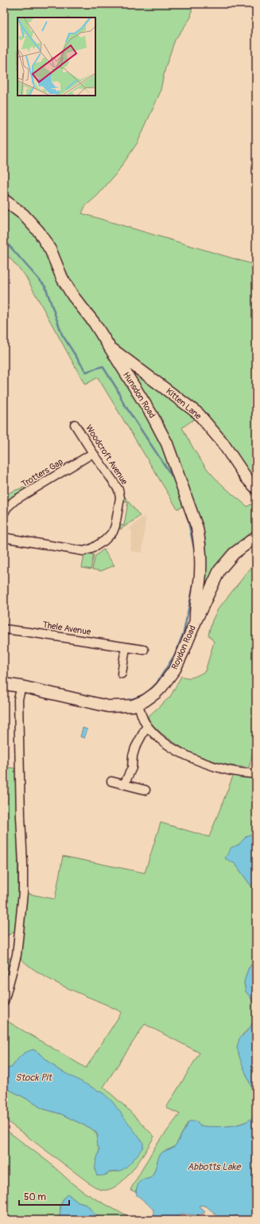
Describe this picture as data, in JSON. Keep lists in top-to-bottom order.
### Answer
{
  "streets": {
    "main road": ["Hunsdon Road", "Kitten Lane", "Roydon Road"],
    "street": ["Woodcroft Avenue", "Trotters Gap", "Thele Avenue"]
  },
  "crossings": [
    ["Hunsdon Road", "Kitten Lane"],
    ["Hunsdon Road", "Roydon Road"],
    ["Woodcroft Avenue", "Trotters Gap"]
  ],
  "water": ["Stock Pit", "Abbotts Lake"],
  "scale_bar": "50 m"
}
